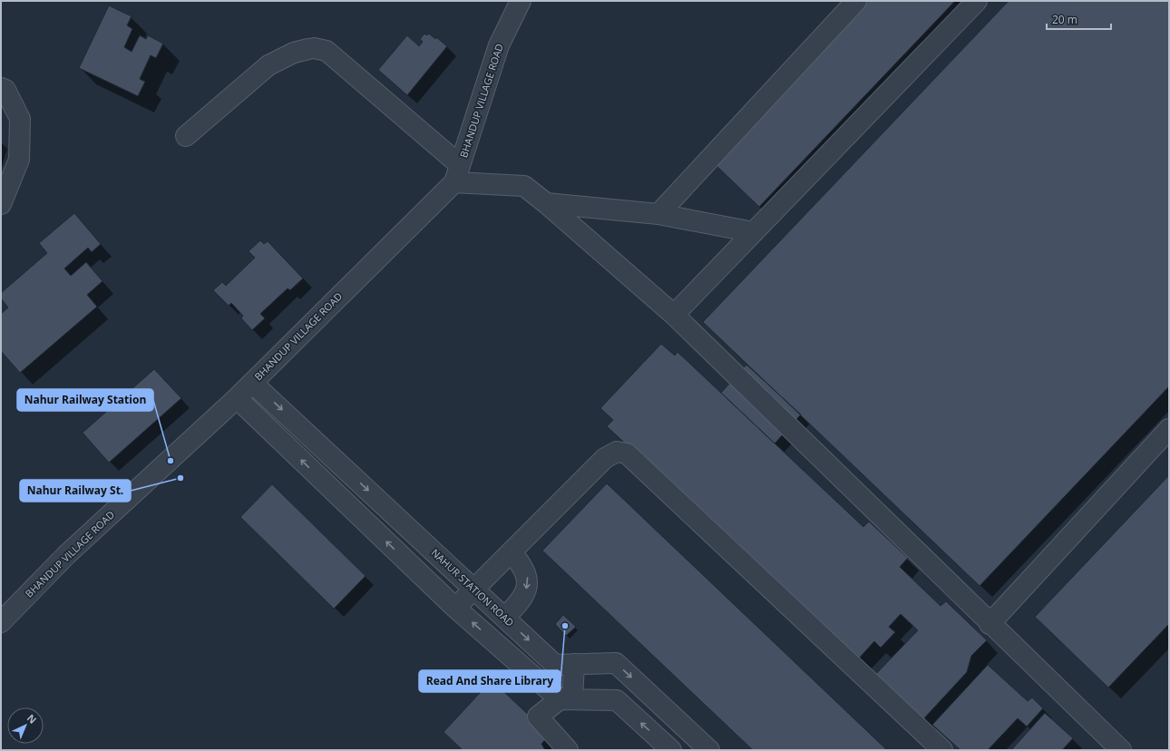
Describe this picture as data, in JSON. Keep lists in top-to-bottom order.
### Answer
{
  "streets": {
    "street": ["BHANDUP VILLAGE ROAD", "NAHUR STATION ROAD"]
  },
  "crossings": [
    ["BHANDUP VILLAGE ROAD", "NAHUR STATION ROAD"]
  ],
  "places": ["Nahur Railway Station", "Nahur Railway St.", "Read And Share Library"],
  "scale_bar": "20 m",
  "north": "top right"
}
